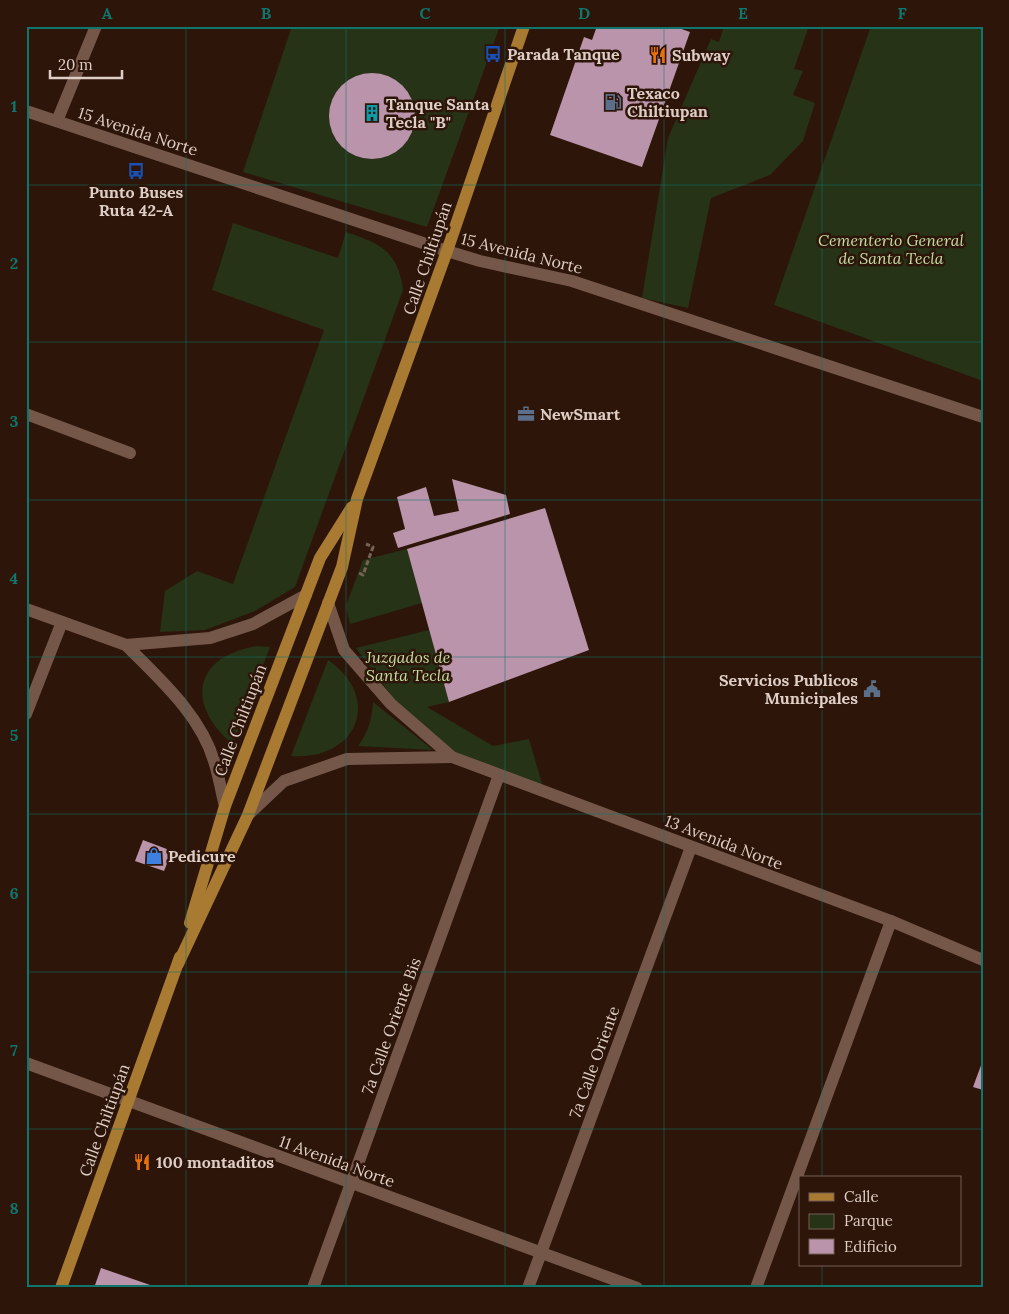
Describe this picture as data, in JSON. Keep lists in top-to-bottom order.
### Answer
{
  "streets": {
    "main road": ["Calle Chiltiupán"],
    "street": [
      "15 Avenida Norte",
      "13 Avenida Norte",
      "7a Calle Oriente Bis",
      "7a Calle Oriente",
      "11 Avenida Norte"
    ]
  },
  "crossings": [
    ["15 Avenida Norte", "Calle Chiltiupán"],
    ["Calle Chiltiupán", "13 Avenida Norte"],
    ["Calle Chiltiupán", "11 Avenida Norte"],
    ["13 Avenida Norte", "7a Calle Oriente Bis"],
    ["13 Avenida Norte", "7a Calle Oriente"],
    ["7a Calle Oriente Bis", "11 Avenida Norte"],
    ["7a Calle Oriente", "11 Avenida Norte"]
  ],
  "parks": ["Cementerio General de Santa Tecla", "Juzgados de Santa Tecla"],
  "places": {
    "bus stop": ["Parada Tanque", "Punto Buses Ruta 42-A"],
    "restaurant": ["Subway", "100 montaditos"],
    "fuel station": ["Texaco Chiltiupan"],
    "building": ["Tanque Santa Tecla \"B\""],
    "office": ["NewSmart"],
    "public building": ["Servicios Publicos Municipales"],
    "shop": ["Pedicure"]
  },
  "legend": ["Calle", "Parque", "Edificio"],
  "scale_bar": "20 m",
  "grid": {
    "columns": [
      "A",
      "B",
      "C",
      "D",
      "E",
      "F"
    ],
    "rows": [
      "1",
      "2",
      "3",
      "4",
      "5",
      "6",
      "7",
      "8"
    ]
  }
}
